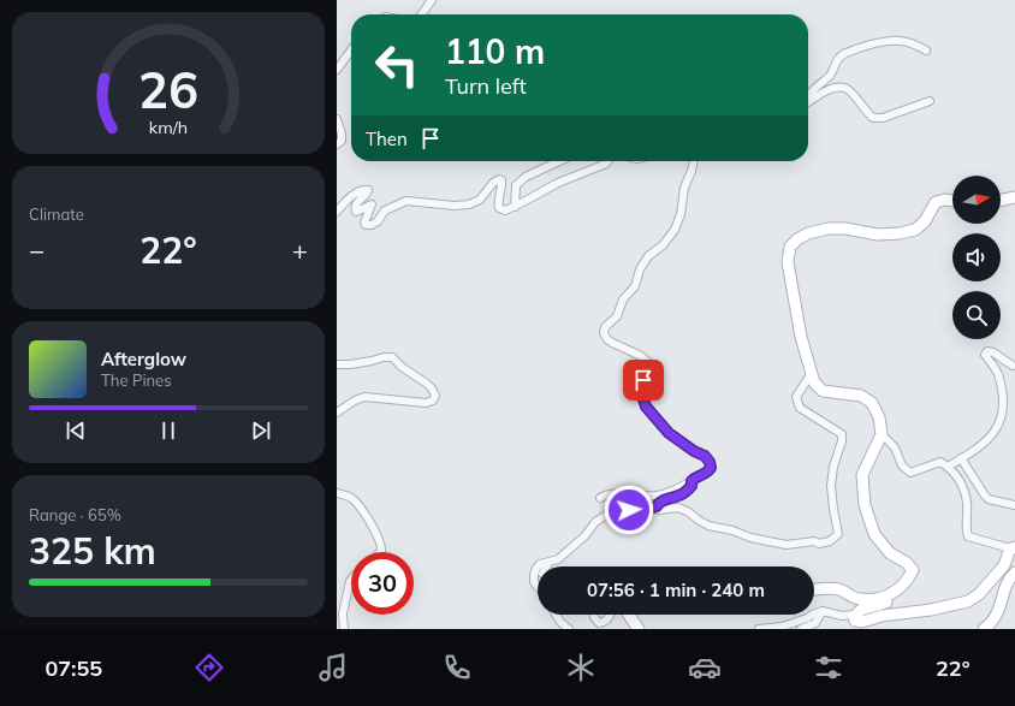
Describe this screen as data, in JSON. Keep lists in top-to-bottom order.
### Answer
{
  "north": "right",
  "page": {
    "turn": ["110 m", "Turn left"],
    "then": "Then",
    "tile": [
      "Climate",
      ["Range · 65%", "325 km"]
    ],
    "heat": ["−", "22°", "+"],
    "song": ["Afterglow", "The Pines"],
    "limit": "30",
    "trip": "07:56 · 1 min · 240 m",
    "tabs": ["07:55", "22°"],
    "gauge": ["26", "km/h"]
  }
}
